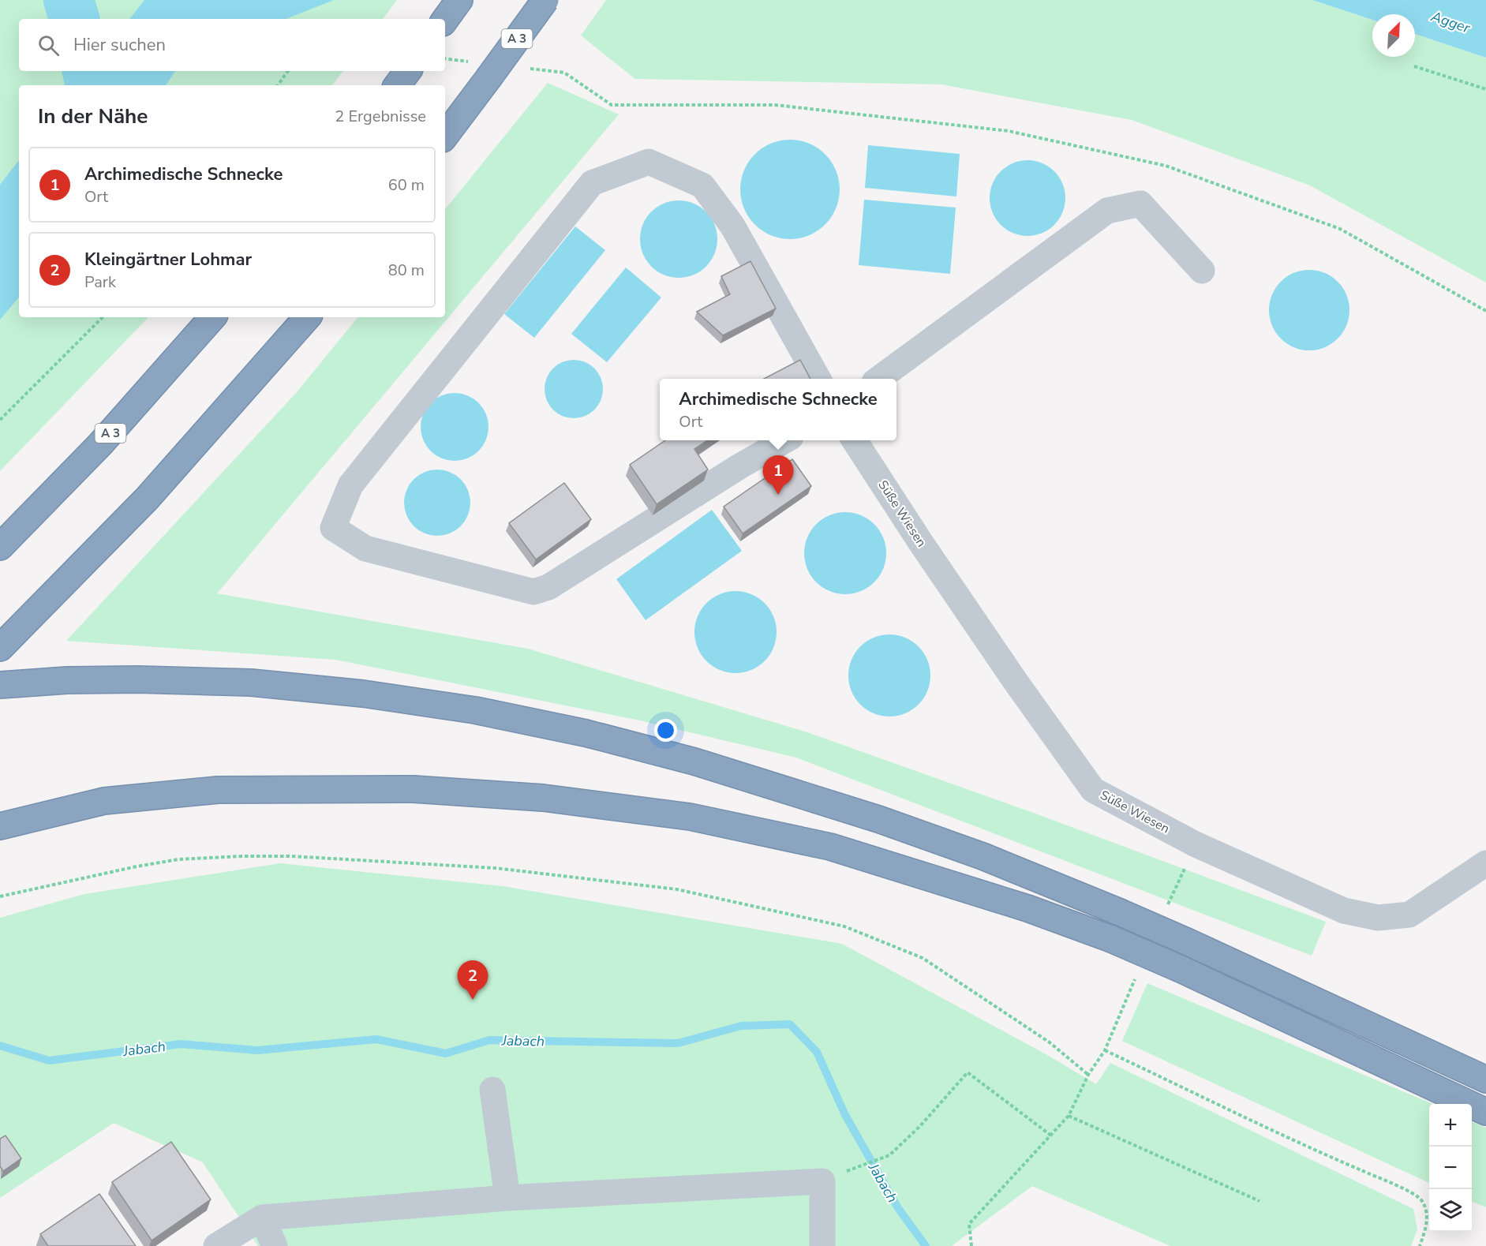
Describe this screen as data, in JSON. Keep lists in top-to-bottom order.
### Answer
{
  "streets": {
    "highway": ["A 3"],
    "street": ["Süße Wiesen"]
  },
  "water": ["Agger", "Jabach"],
  "north": "top right",
  "page": {
    "search": "Hier suchen",
    "heading": ["In der Nähe", "2 Ergebnisse"],
    "list": [
      {
        "mark": "1",
        "name": "Archimedische Schnecke",
        "note": "Ort",
        "value": "60 m"
      },
      {
        "mark": "2",
        "name": "Kleingärtner Lohmar",
        "note": "Park",
        "value": "80 m"
      }
    ],
    "popup": ["Archimedische Schnecke", "Ort"],
    "pins": ["1", "2"],
    "map_buttons": ["+", "−"]
  }
}
